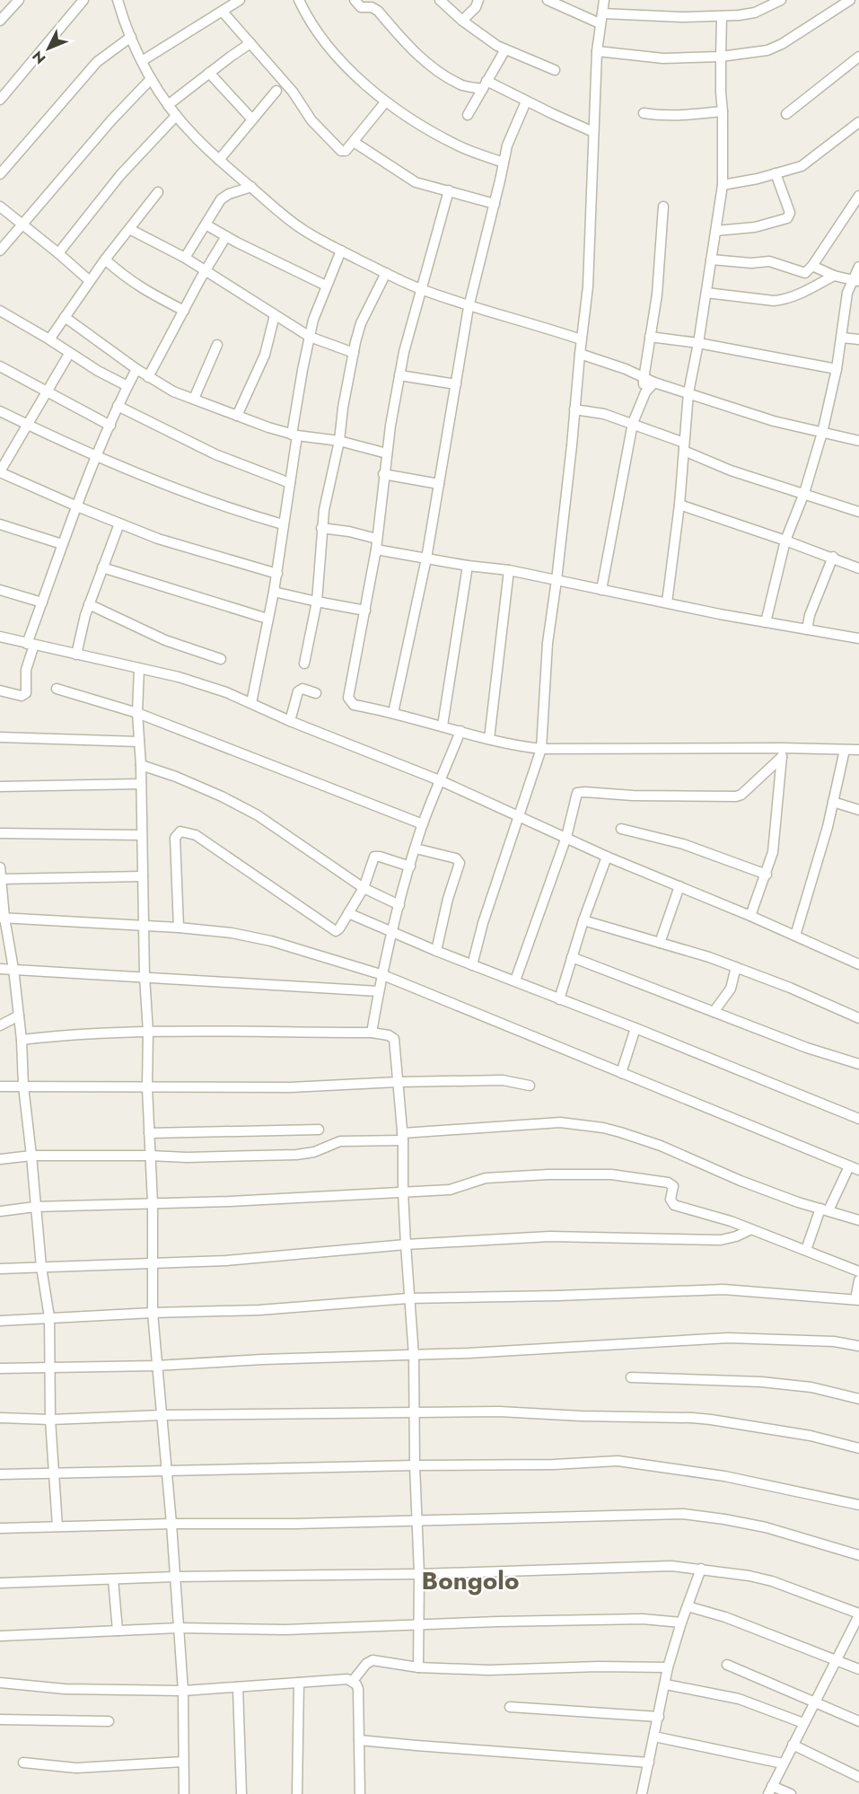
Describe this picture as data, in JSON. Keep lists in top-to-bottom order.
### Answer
{
  "districts": ["Bongolo"],
  "north": "bottom left"
}
